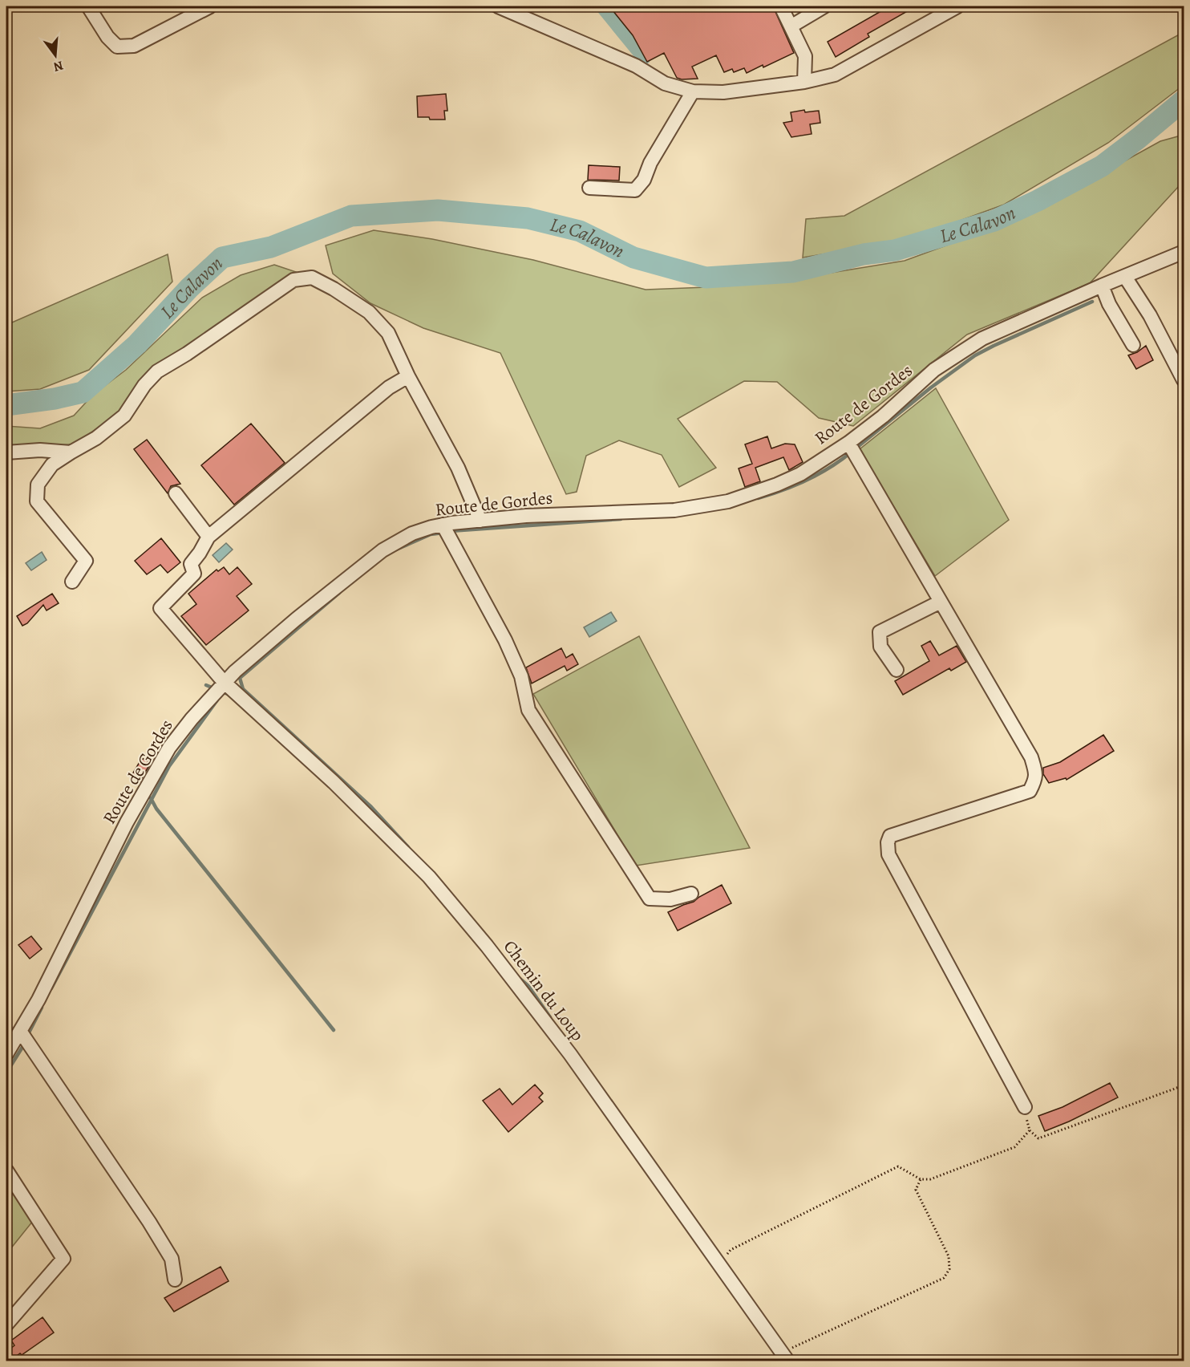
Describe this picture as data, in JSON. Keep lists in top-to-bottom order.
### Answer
{
  "streets": {
    "street": ["Route de Gordes", "Chemin du Loup"]
  },
  "crossings": [
    ["Route de Gordes", "Chemin du Loup"]
  ],
  "water": ["Le Calavon"],
  "north": "bottom"
}
